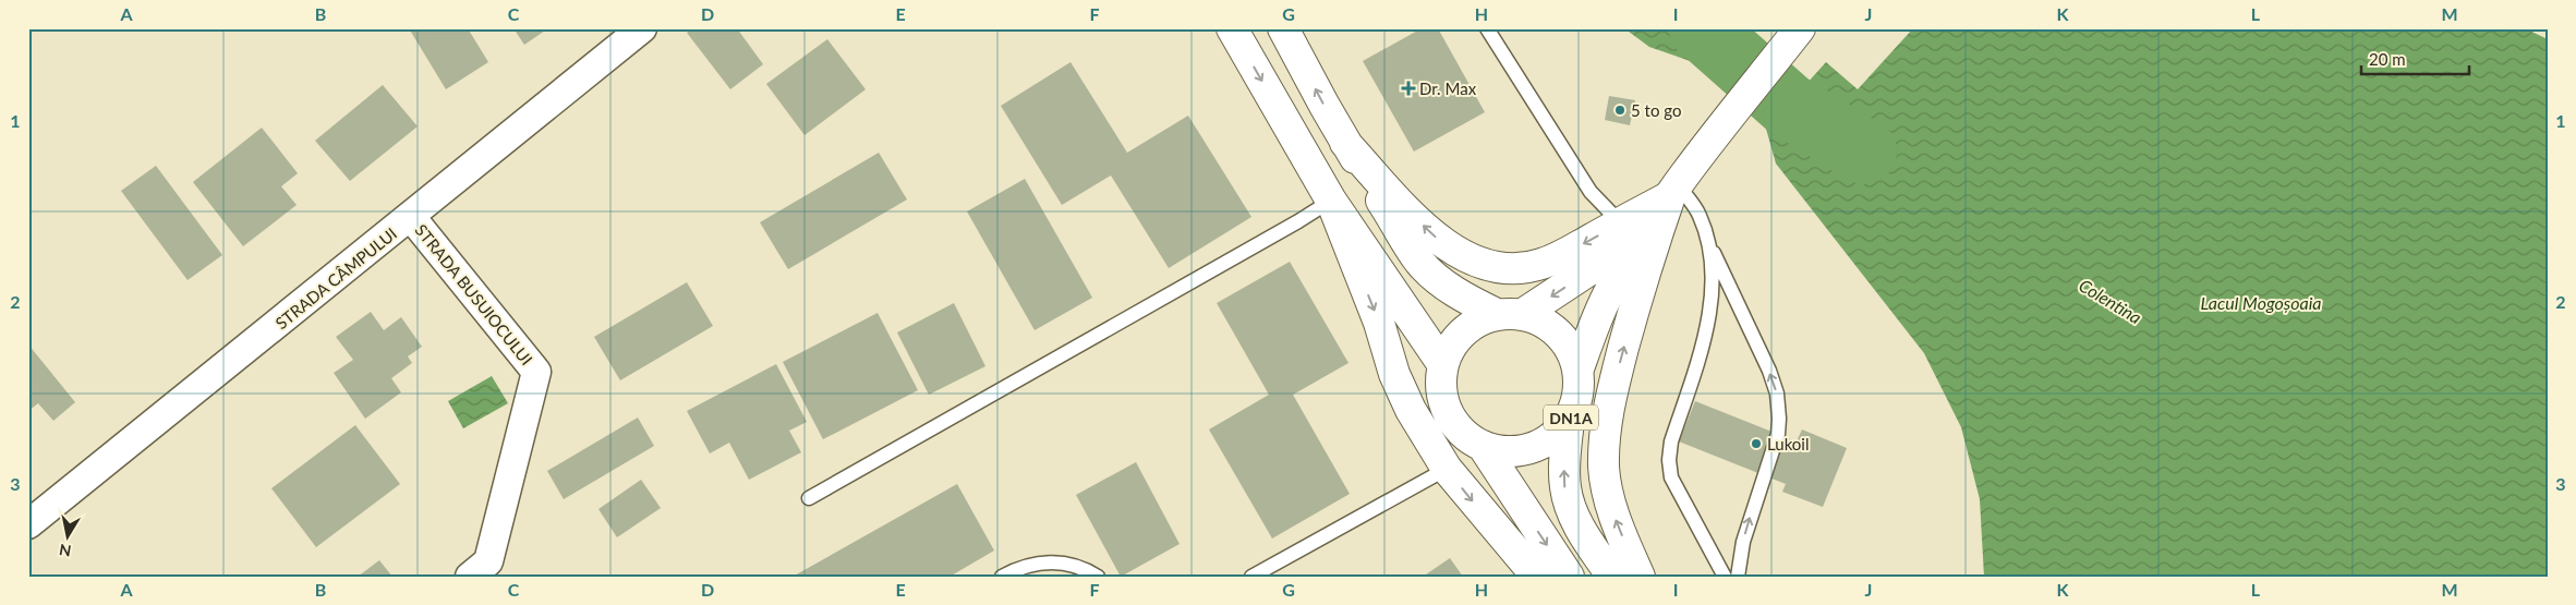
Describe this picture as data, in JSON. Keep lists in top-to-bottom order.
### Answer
{
  "streets": {
    "main road": ["DN1A"],
    "street": ["STRADA CÂMPULUI", "STRADA BUSUIOCULUI"]
  },
  "crossings": [
    ["STRADA CÂMPULUI", "STRADA BUSUIOCULUI"]
  ],
  "water": ["Colentina", "Lacul Mogoșoaia"],
  "places": {
    "health": ["Dr. Max"],
    "other": ["5 to go", "Lukoil"]
  },
  "scale_bar": "20 m",
  "north": "bottom",
  "grid": {
    "columns": [
      "A",
      "B",
      "C",
      "D",
      "E",
      "F",
      "G",
      "H",
      "I",
      "J",
      "K",
      "L",
      "M"
    ],
    "rows": ["1", "2", "3"]
  }
}
